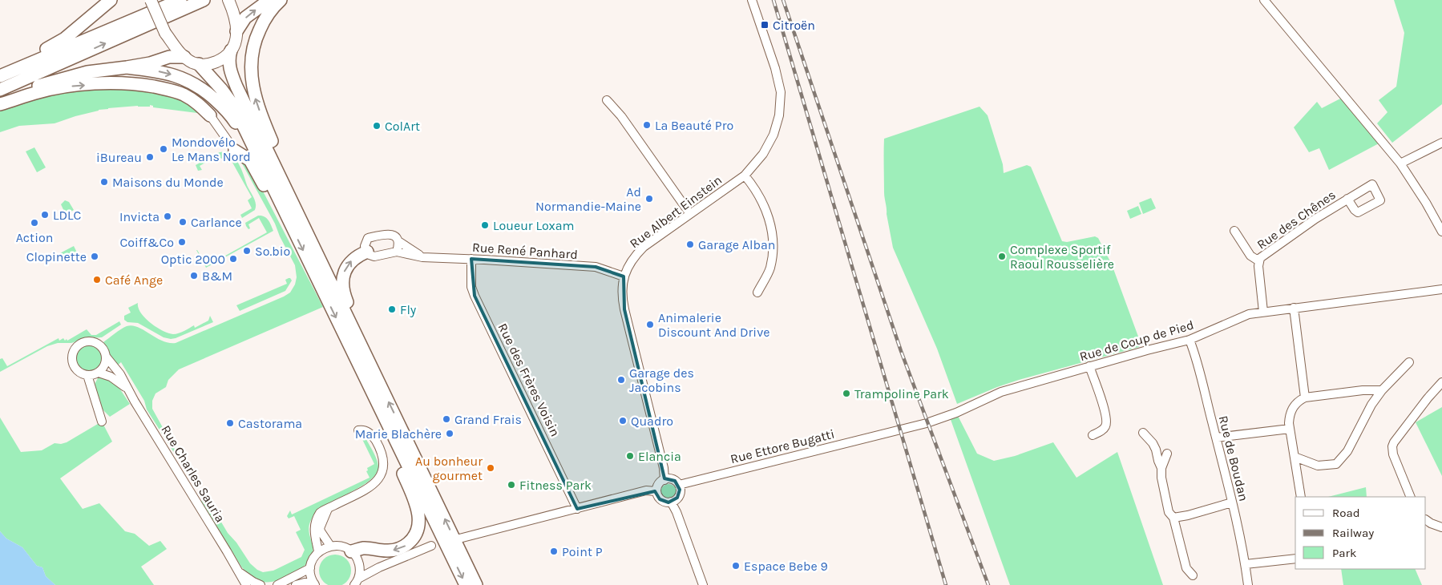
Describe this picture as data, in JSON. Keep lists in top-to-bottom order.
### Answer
{
  "streets": {
    "street": [
      "Rue Albert Einstein",
      "Rue des Chênes",
      "Rue René Panhard",
      "Rue de Coup de Pied",
      "Rue des Frères Voisin",
      "Rue Ettore Bugatti",
      "Rue de Boudan",
      "Rue Charles Sauria"
    ]
  },
  "crossings": [
    ["Rue Albert Einstein", "Rue René Panhard"],
    ["Rue Albert Einstein", "Rue Ettore Bugatti"],
    ["Rue des Chênes", "Rue de Coup de Pied"],
    ["Rue René Panhard", "Rue des Frères Voisin"],
    ["Rue de Coup de Pied", "Rue Ettore Bugatti"],
    ["Rue de Coup de Pied", "Rue de Boudan"]
  ],
  "places": {
    "transit": ["Citroën"],
    "other": [
      "La Beauté Pro",
      "ColArt",
      "Mondovélo Le Mans Nord",
      "iBureau",
      "Maisons du Monde",
      "Ad Normandie-Maine",
      "LDLC",
      "Invicta",
      "Carlance",
      "Action",
      "Loueur Loxam",
      "Coiff&Co",
      "Garage Alban",
      "So.bio",
      "Clopinette",
      "Complexe Sportif Raoul Rousselière",
      "Optic 2000",
      "B&M",
      "Café Ange",
      "Fly",
      "Animalerie Discount And Drive",
      "Garage des Jacobins",
      "Trampoline Park",
      "Grand Frais",
      "Quadro",
      "Castorama",
      "Marie Blachère",
      "Elancia",
      "Au bonheur gourmet",
      "Fitness Park",
      "Point P",
      "Espace Bebe 9"
    ]
  },
  "legend": ["Road", "Railway", "Park"]
}
